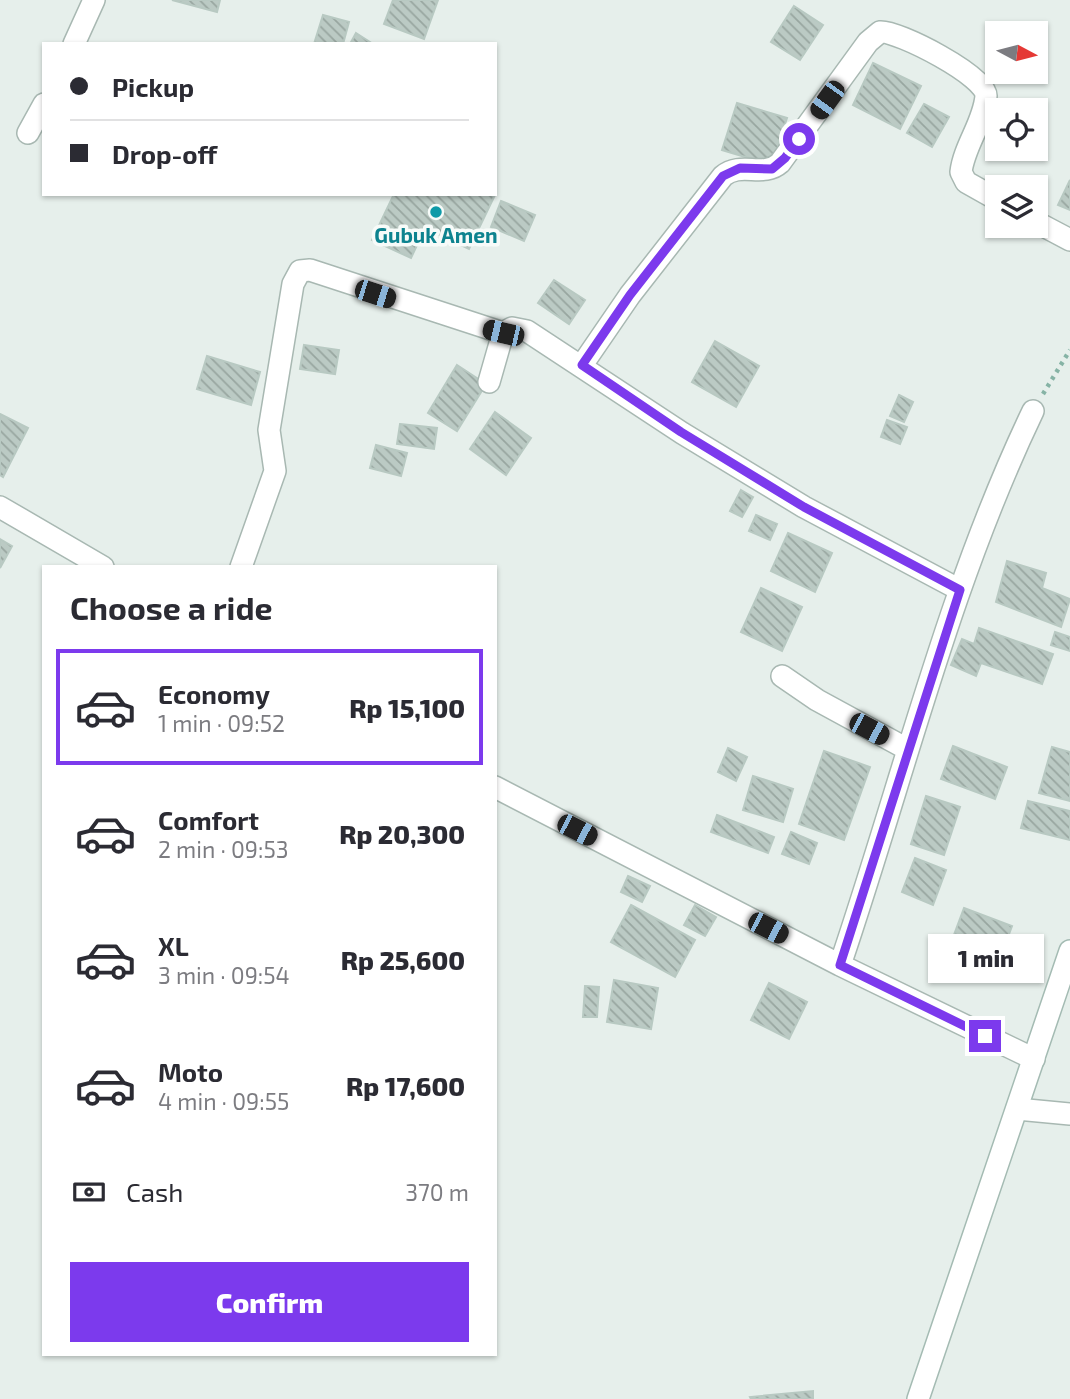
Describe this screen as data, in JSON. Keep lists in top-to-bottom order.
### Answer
{
  "places": ["Gubuk Amen"],
  "north": "right",
  "page": {
    "banner": ["Pickup", "Drop-off"],
    "heading": "Choose a ride",
    "list": [
      {
        "name": "Economy",
        "note": "1 min · 09:52",
        "value": "Rp 15,100"
      },
      {
        "name": "Comfort",
        "note": "2 min · 09:53",
        "value": "Rp 20,300"
      },
      {
        "name": "XL",
        "note": "3 min · 09:54",
        "value": "Rp 25,600"
      },
      {
        "name": "Moto",
        "note": "4 min · 09:55",
        "value": "Rp 17,600"
      }
    ],
    "bubble": "1 min",
    "pay": ["Cash", "370 m"],
    "buttons": "Confirm"
  }
}
